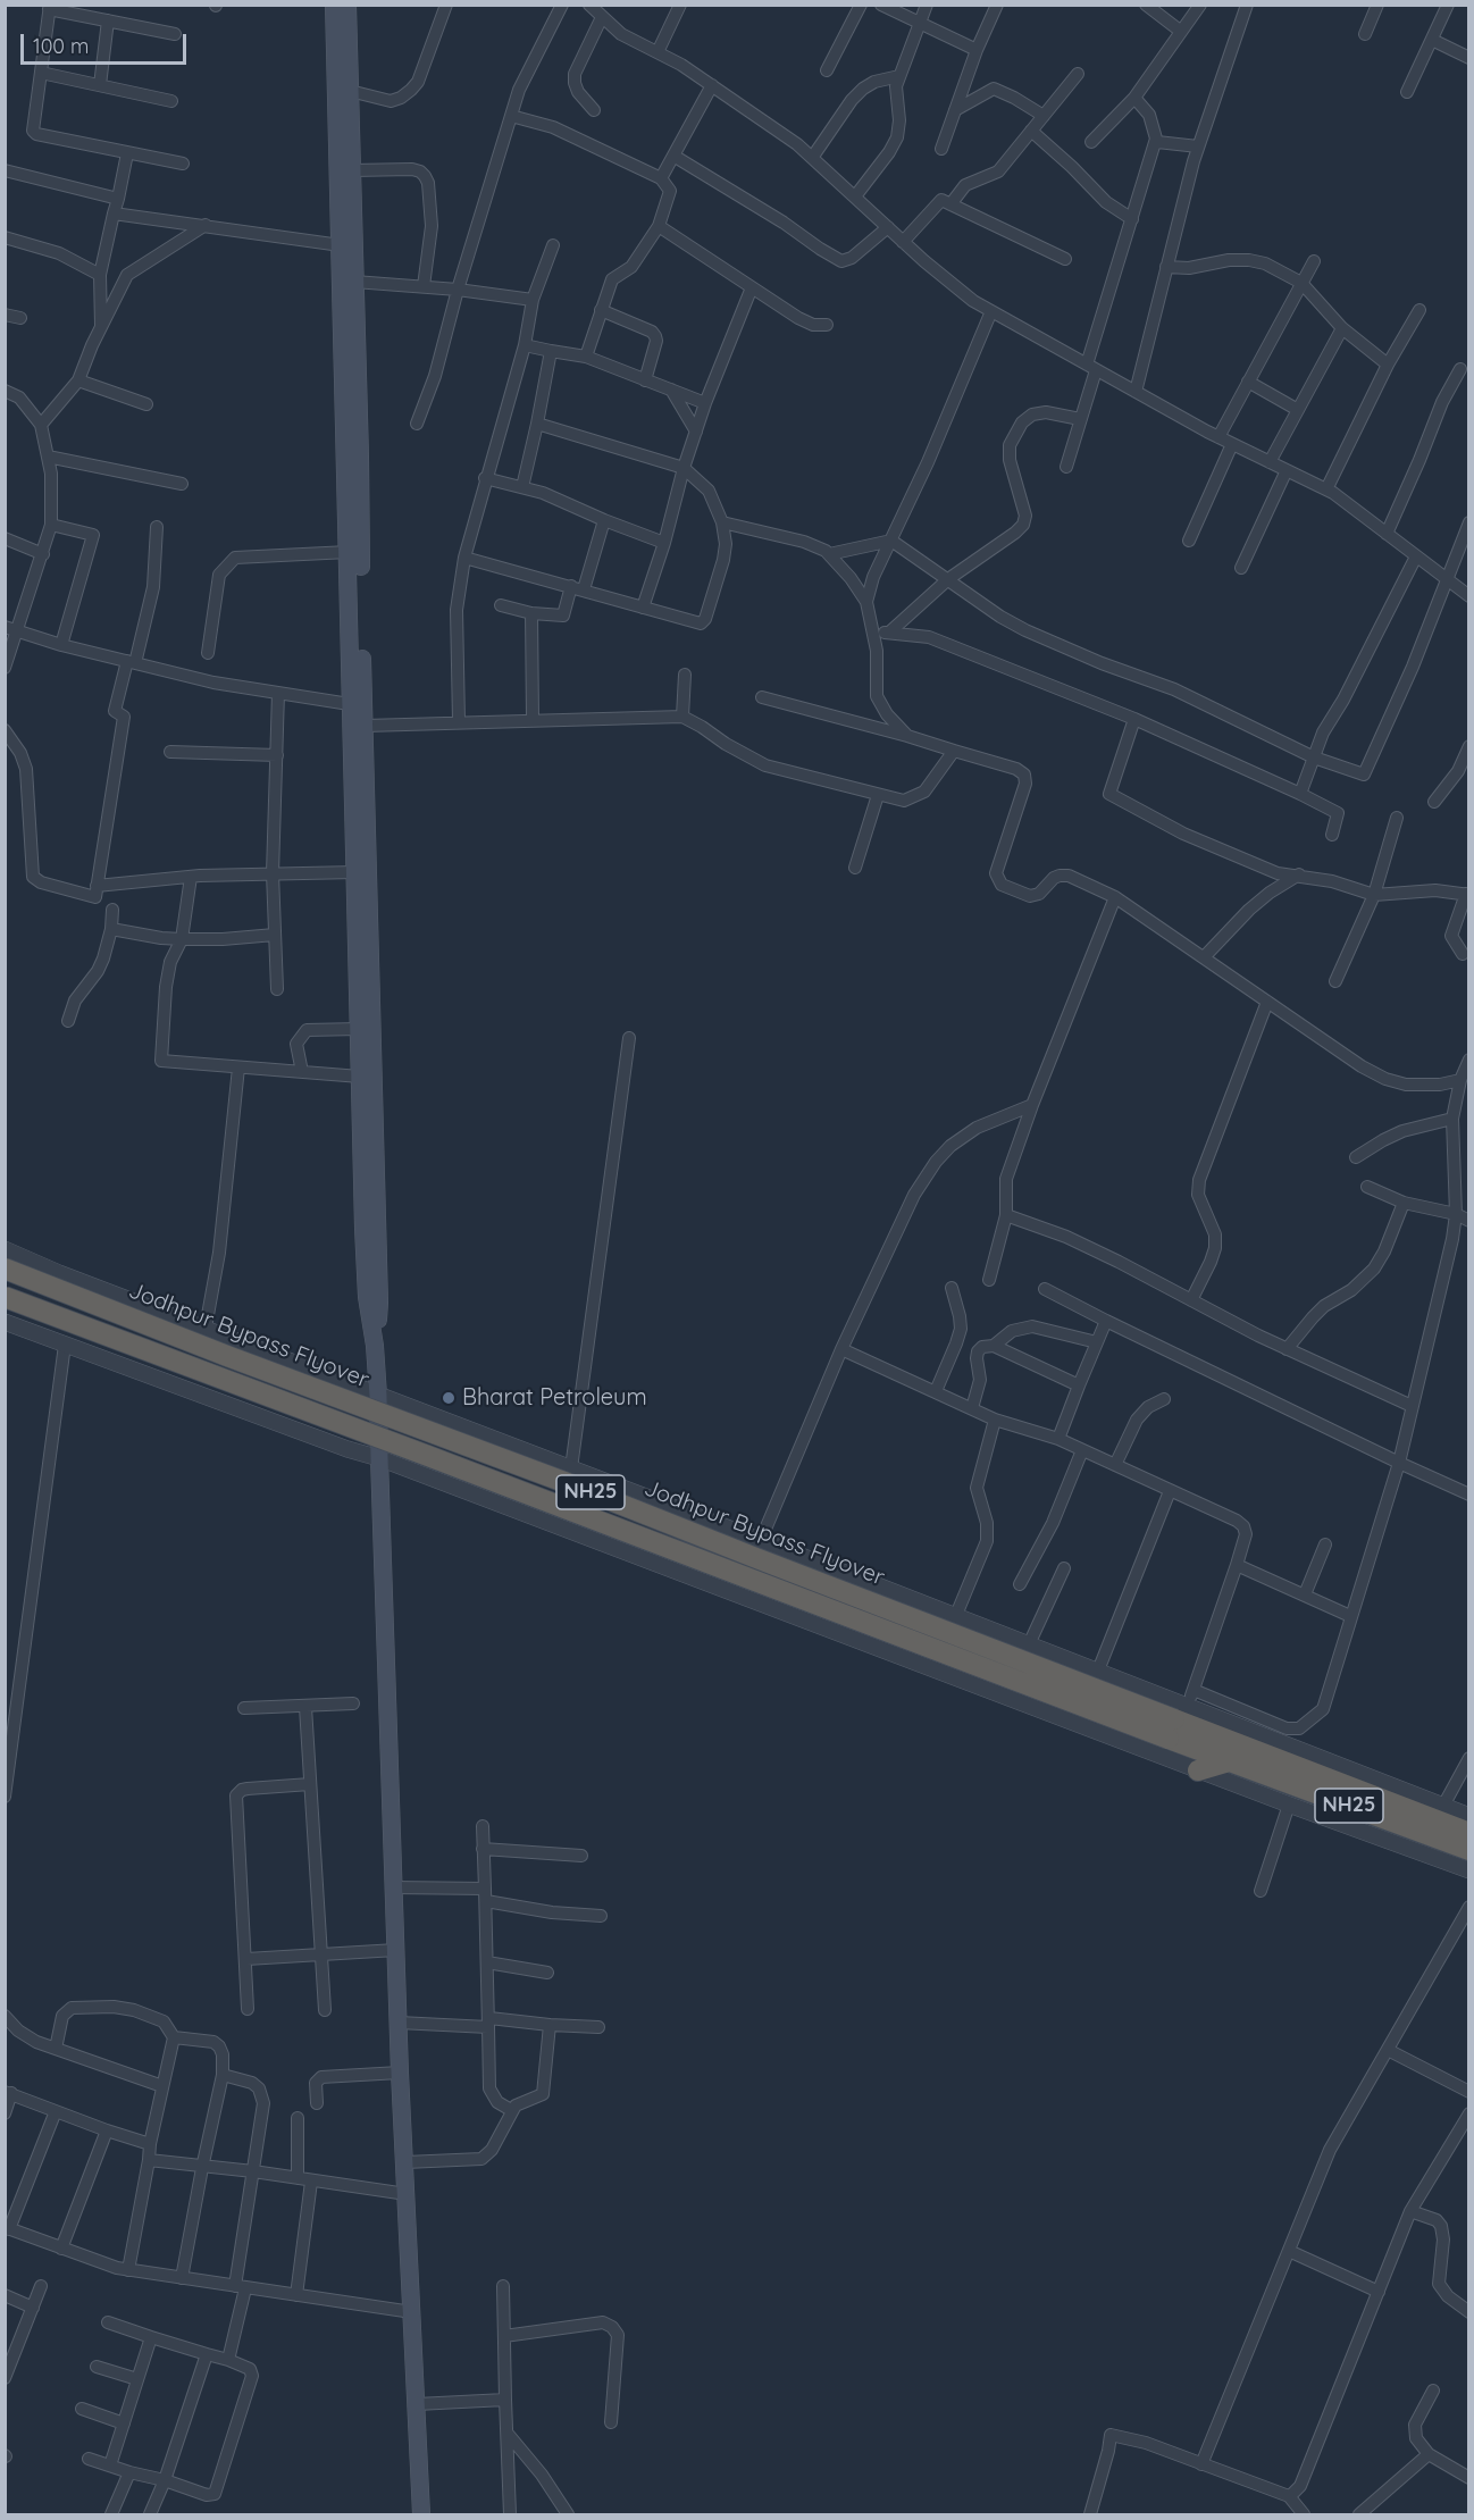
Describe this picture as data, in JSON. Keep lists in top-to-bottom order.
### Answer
{
  "streets": {
    "highway": ["Jodhpur Bypass Flyover", "NH25"]
  },
  "crossings": [
    ["Jodhpur Bypass Flyover", "NH25"]
  ],
  "places": ["Bharat Petroleum"],
  "scale_bar": "100 m"
}
